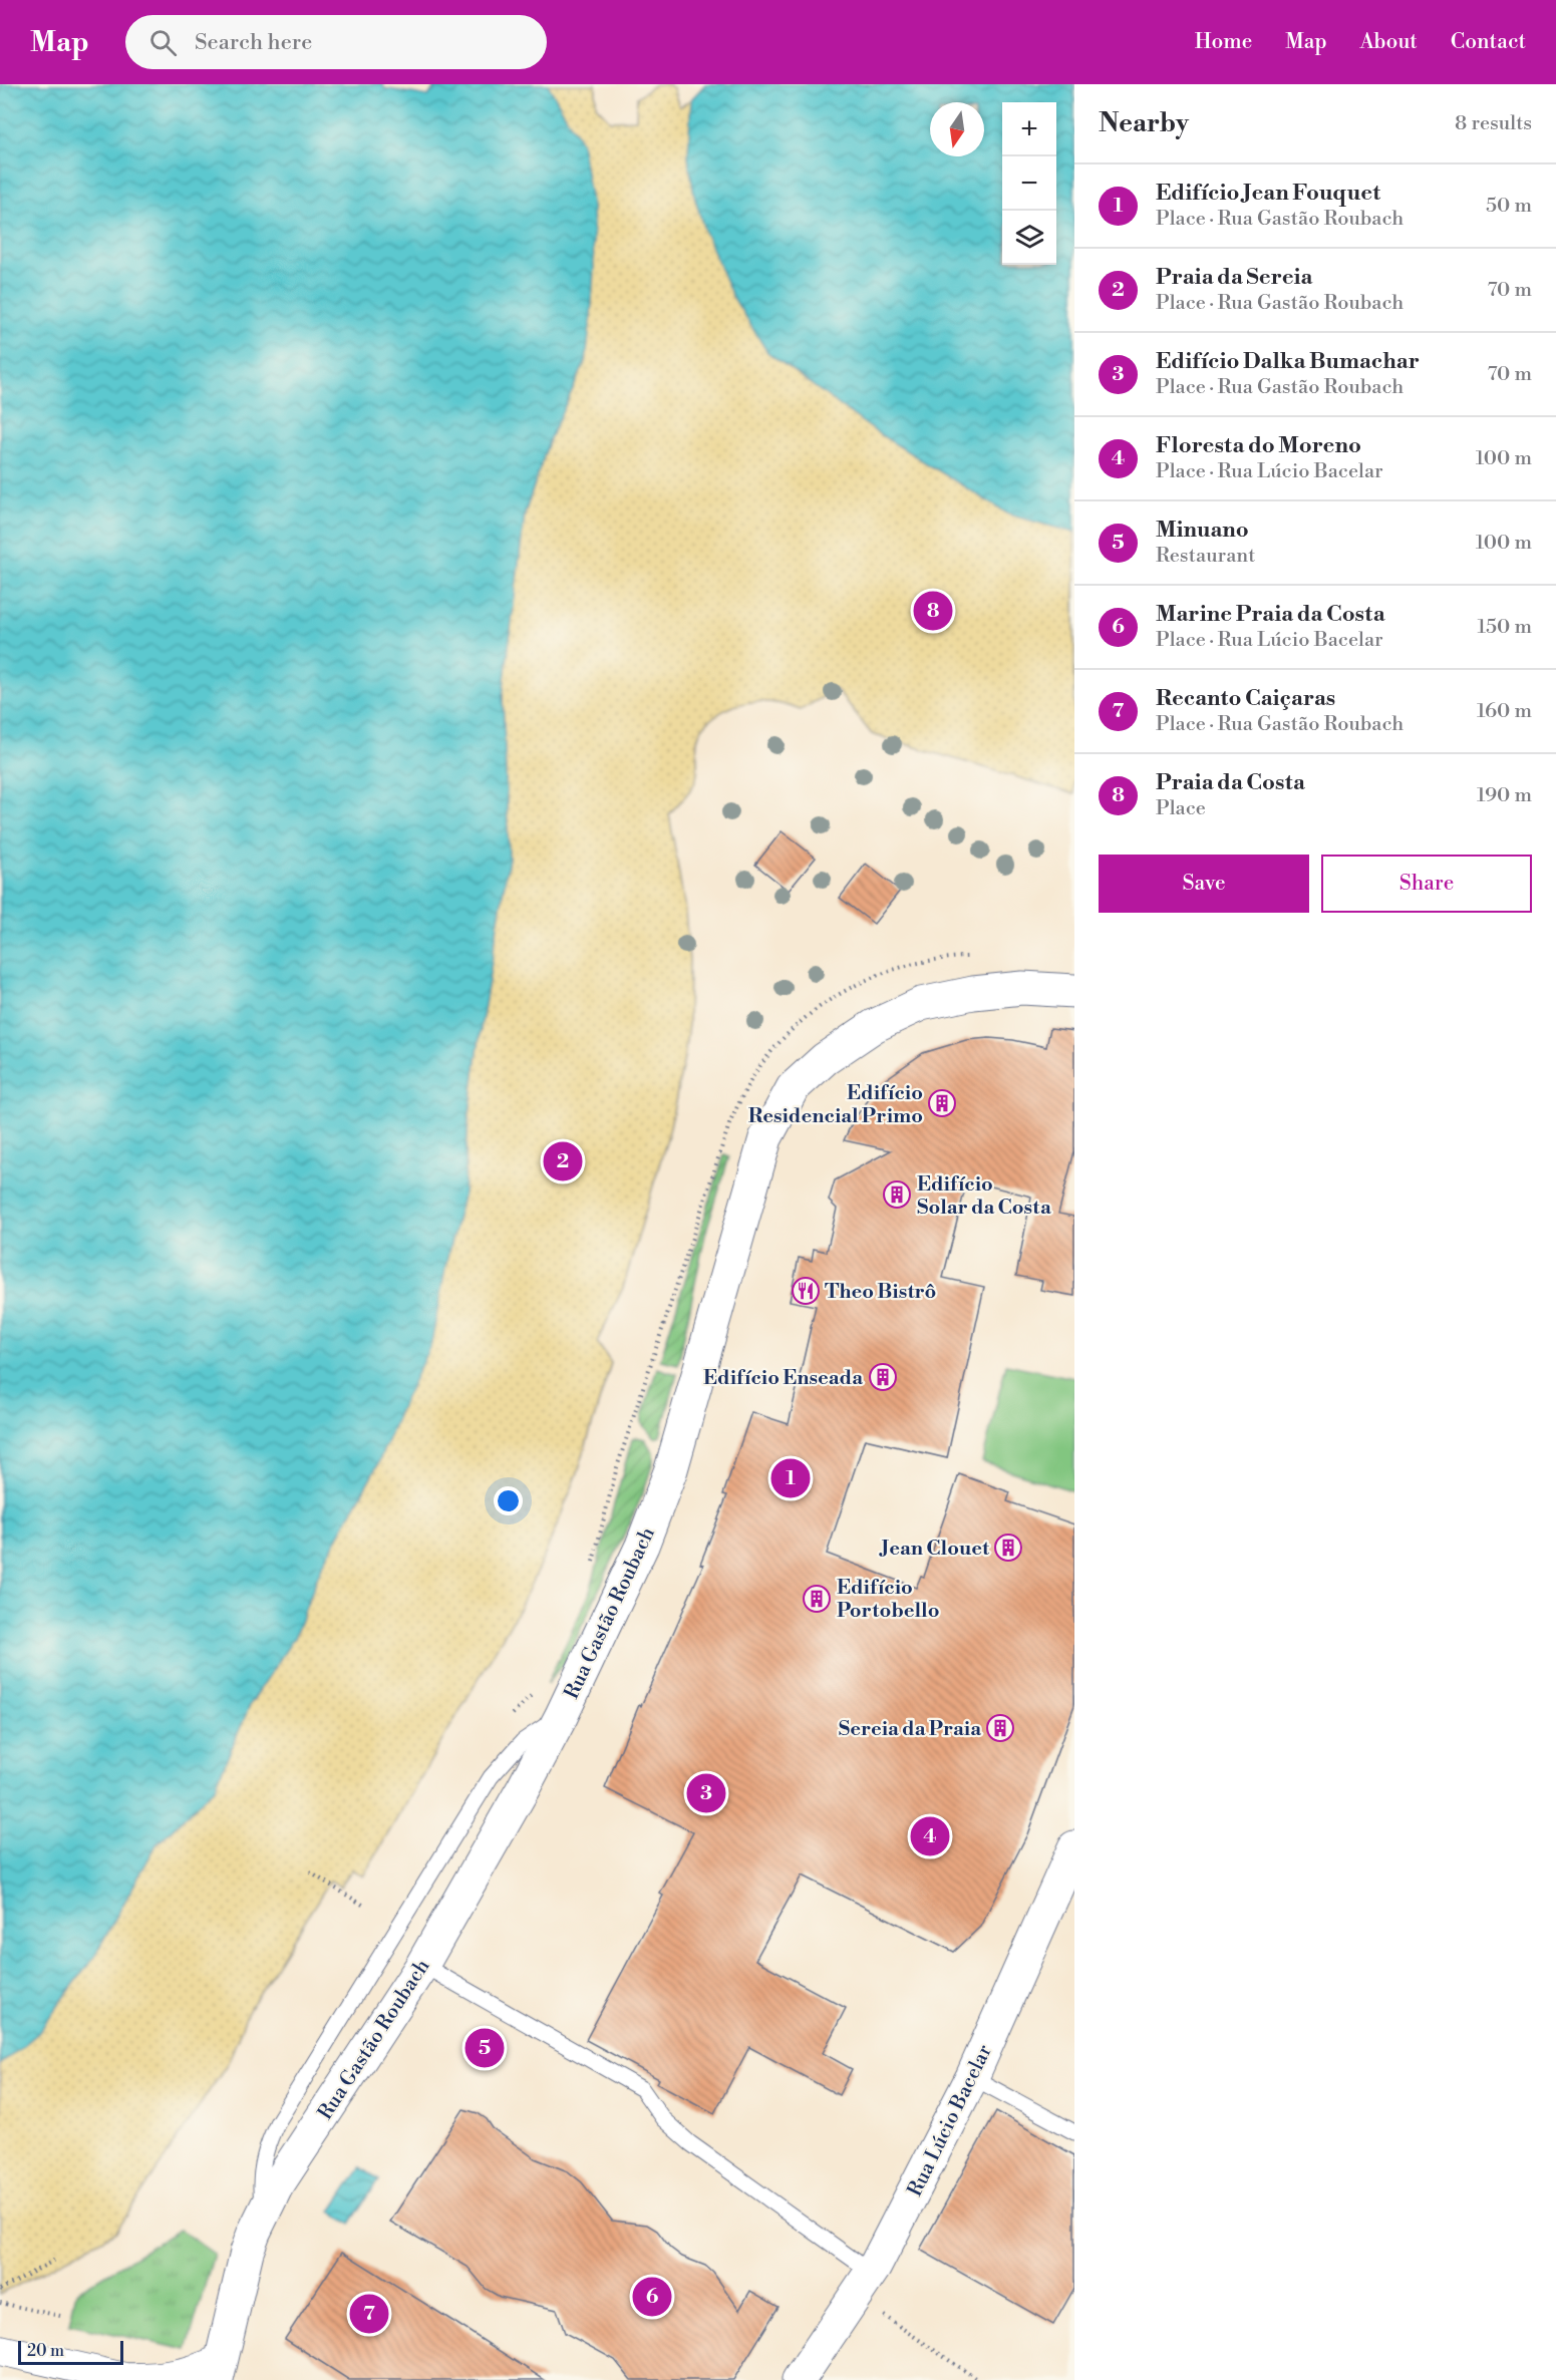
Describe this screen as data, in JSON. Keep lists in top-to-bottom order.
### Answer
{
  "streets": {
    "street": ["Rua Gastão Roubach", "Rua Lúcio Bacelar"]
  },
  "places": {
    "building": [
      "Edifício Residencial Primo",
      "Edifício Solar da Costa",
      "Edifício Enseada",
      "Jean Clouet",
      "Edifício Portobello",
      "Sereia da Praia"
    ],
    "restaurant": ["Theo Bistrô"]
  },
  "scale_bar": "20 m",
  "north": "bottom",
  "page": {
    "header": "Map",
    "search": "Search here",
    "nav": [
      "Home",
      "Map",
      "About",
      "Contact"
    ],
    "heading": ["Nearby", "8 results"],
    "map_buttons": ["+", "−"],
    "list": [
      {
        "mark": "1",
        "name": "Edifício Jean Fouquet",
        "note": "Place · Rua Gastão Roubach",
        "value": "50 m"
      },
      {
        "mark": "2",
        "name": "Praia da Sereia",
        "note": "Place · Rua Gastão Roubach",
        "value": "70 m"
      },
      {
        "mark": "3",
        "name": "Edifício Dalka Bumachar",
        "note": "Place · Rua Gastão Roubach",
        "value": "70 m"
      },
      {
        "mark": "4",
        "name": "Floresta do Moreno",
        "note": "Place · Rua Lúcio Bacelar",
        "value": "100 m"
      },
      {
        "mark": "5",
        "name": "Minuano",
        "note": "Restaurant",
        "value": "100 m"
      },
      {
        "mark": "6",
        "name": "Marine Praia da Costa",
        "note": "Place · Rua Lúcio Bacelar",
        "value": "150 m"
      },
      {
        "mark": "7",
        "name": "Recanto Caiçaras",
        "note": "Place · Rua Gastão Roubach",
        "value": "160 m"
      },
      {
        "mark": "8",
        "name": "Praia da Costa",
        "note": "Place",
        "value": "190 m"
      }
    ],
    "pins": [
      "8",
      "2",
      "1",
      "3",
      "4",
      "5",
      "6",
      "7"
    ],
    "buttons": ["Save", "Share"],
    "scale": "20 m"
  }
}
